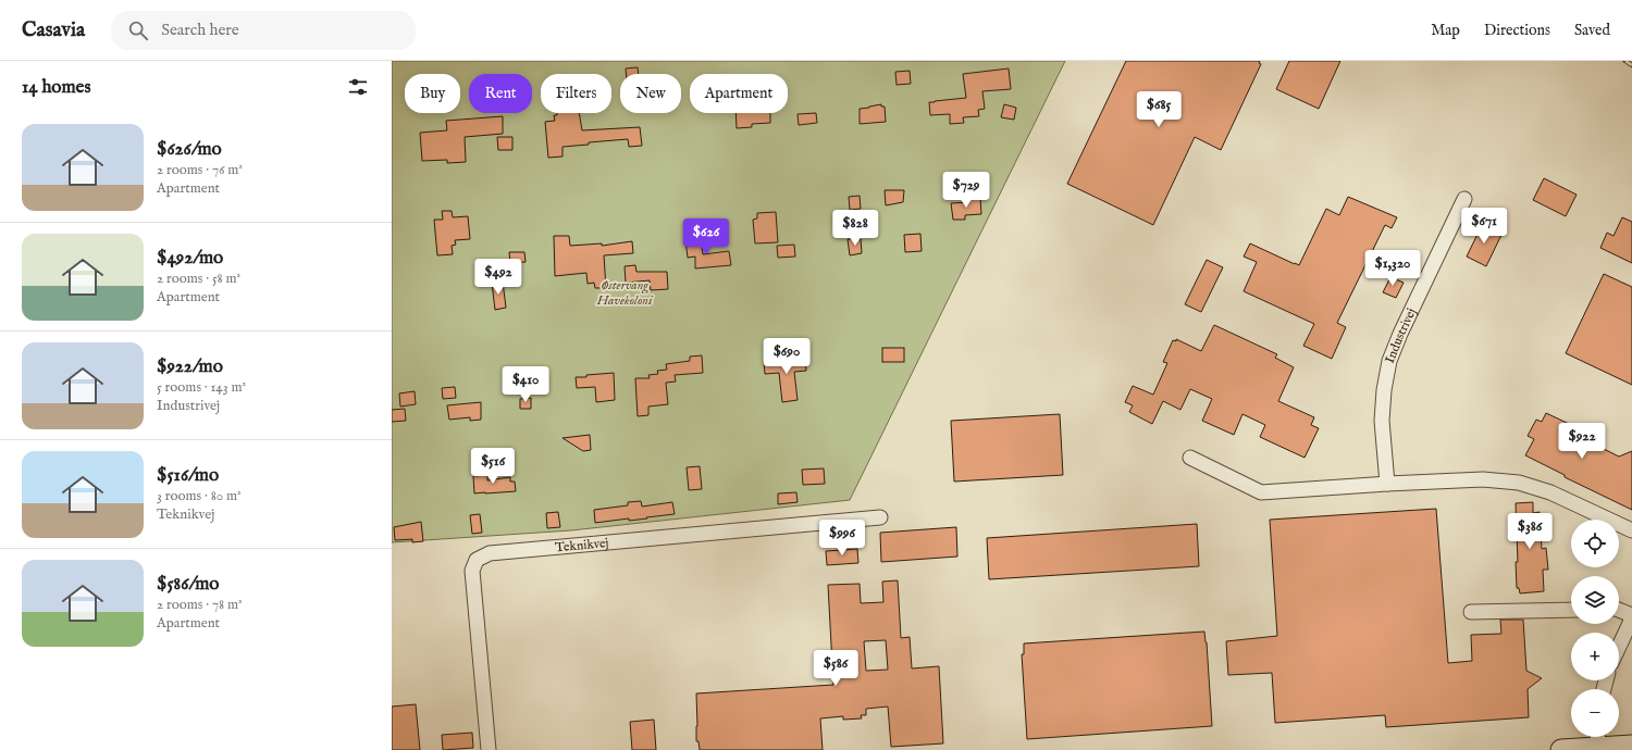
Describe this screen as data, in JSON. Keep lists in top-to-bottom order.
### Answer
{
  "streets": {
    "street": ["Industrivej", "Teknikvej"]
  },
  "parks": ["Østervang Havekoloni"],
  "page": {
    "header": "Casavia",
    "search": "Search here",
    "nav": ["Map", "Directions", "Saved"],
    "heading": "14 homes",
    "chip": [
      "Buy",
      "Rent",
      "Filters",
      "New",
      "Apartment"
    ],
    "price": [
      "$685",
      "$729",
      "$671",
      "$828",
      "$626",
      "$1,320",
      "$492",
      "$690",
      "$410",
      "$922",
      "$516",
      "$386",
      "$996",
      "$586"
    ],
    "list": [
      {
        "name": "$626/mo",
        "note": "2 rooms · 76 m² · Apartment"
      },
      {
        "name": "$492/mo",
        "note": "2 rooms · 58 m² · Apartment"
      },
      {
        "name": "$922/mo",
        "note": "5 rooms · 143 m² · Industrivej"
      },
      {
        "name": "$516/mo",
        "note": "3 rooms · 80 m² · Teknikvej"
      },
      {
        "name": "$586/mo",
        "note": "2 rooms · 78 m² · Apartment"
      }
    ],
    "map_buttons": ["+", "−"]
  }
}
